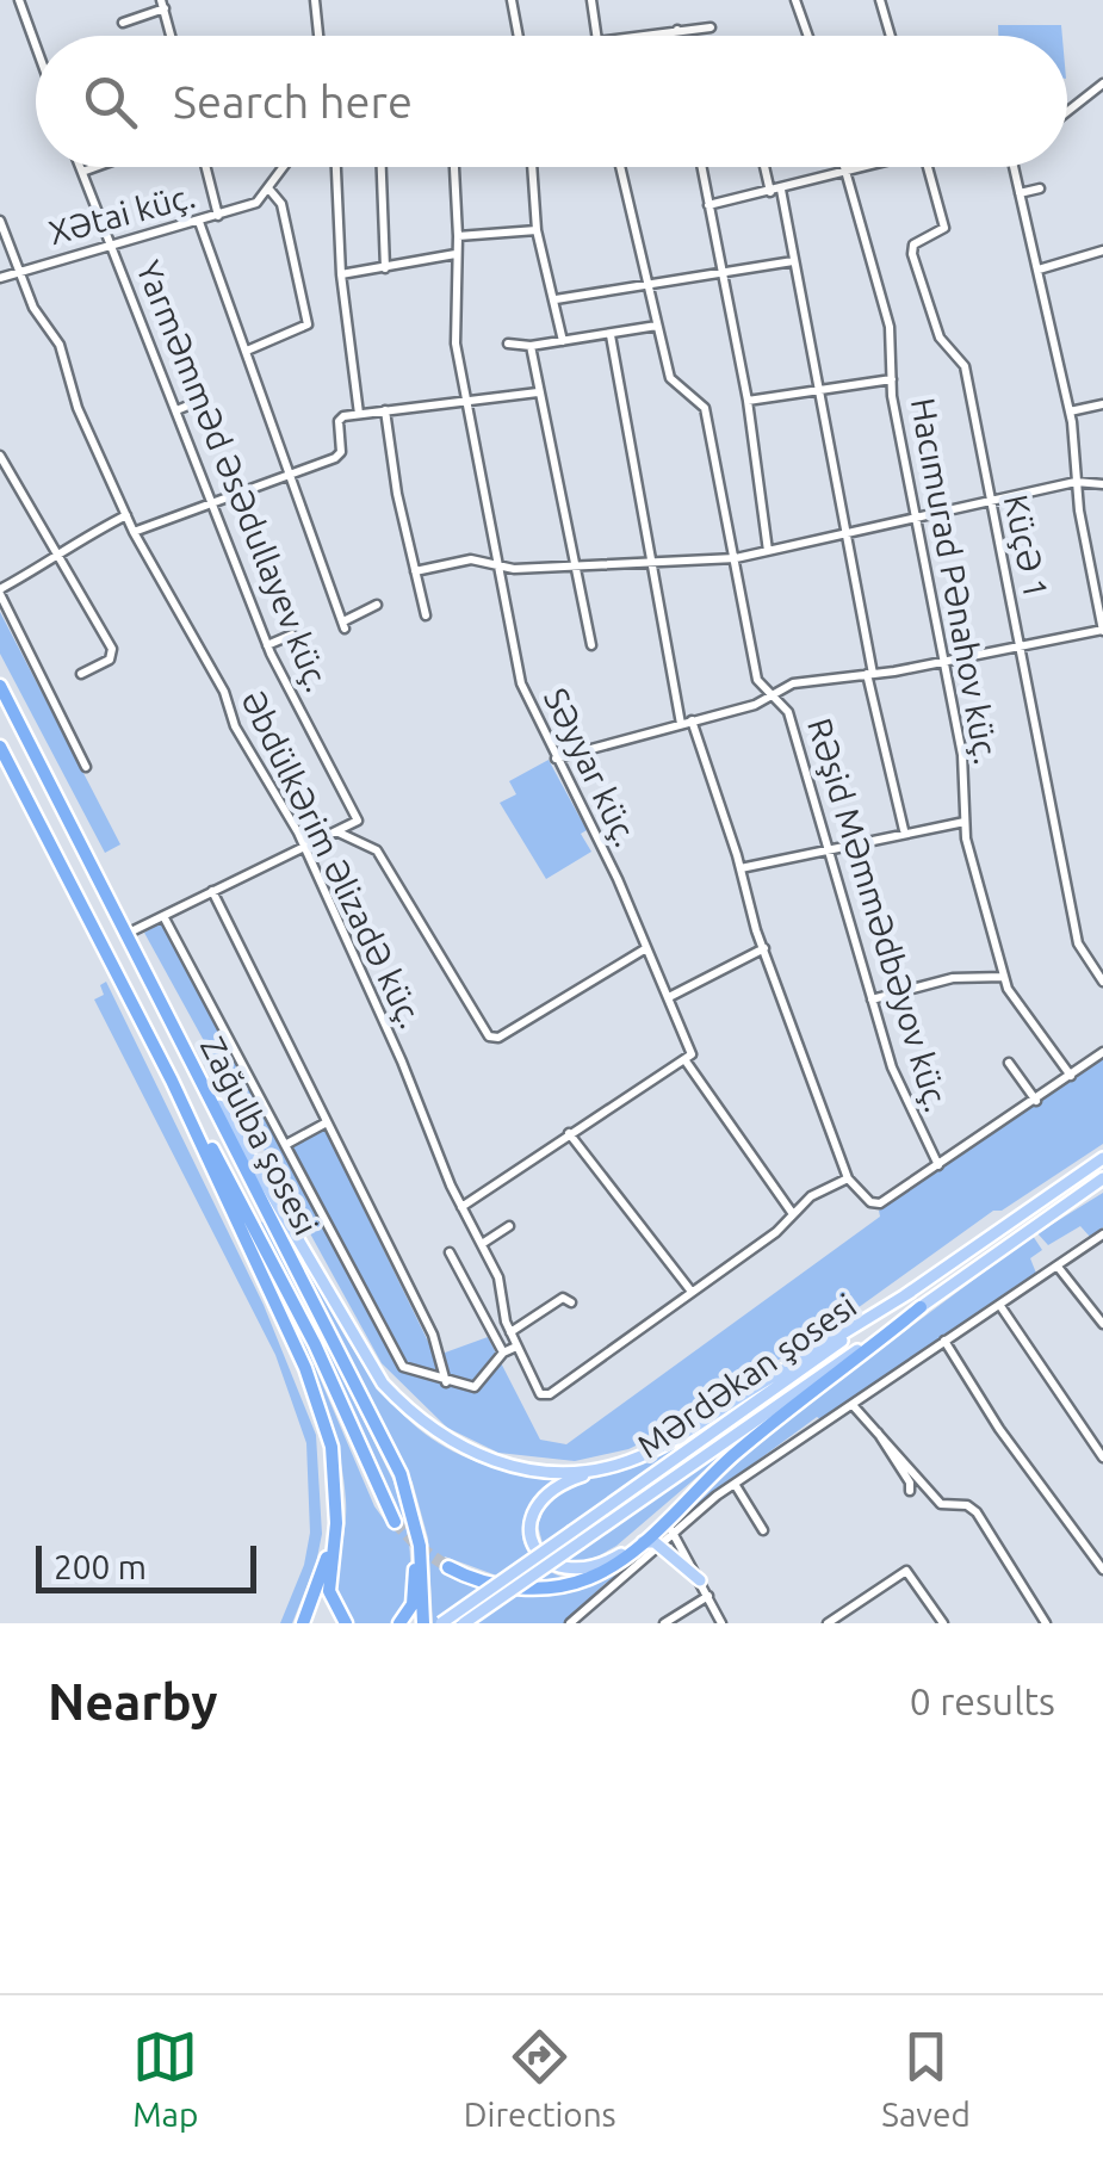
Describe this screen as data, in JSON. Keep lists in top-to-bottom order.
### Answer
{
  "streets": {
    "highway": ["Zağulba şosesi"],
    "main road": ["Mərdəkan şosesi"],
    "street": [
      "Xətai küç.",
      "Yarməmməd Əsədullayev küç.",
      "Küçə 1",
      "Hacımurad Pənahov küç.",
      "Səyyar küç.",
      "Əbdülkərim Əlizadə küç.",
      "Rəşid Məmmədbəyov küç."
    ]
  },
  "crossings": [
    ["Xətai küç.", "Yarməmməd Əsədullayev küç."],
    ["Xətai küç.", "Əbdülkərim Əlizadə küç."]
  ],
  "scale_bar": "200 m",
  "page": {
    "search": "Search here",
    "scale": "200 m",
    "heading": ["Nearby", "0 results"],
    "nav": ["Map", "Directions", "Saved"]
  }
}
